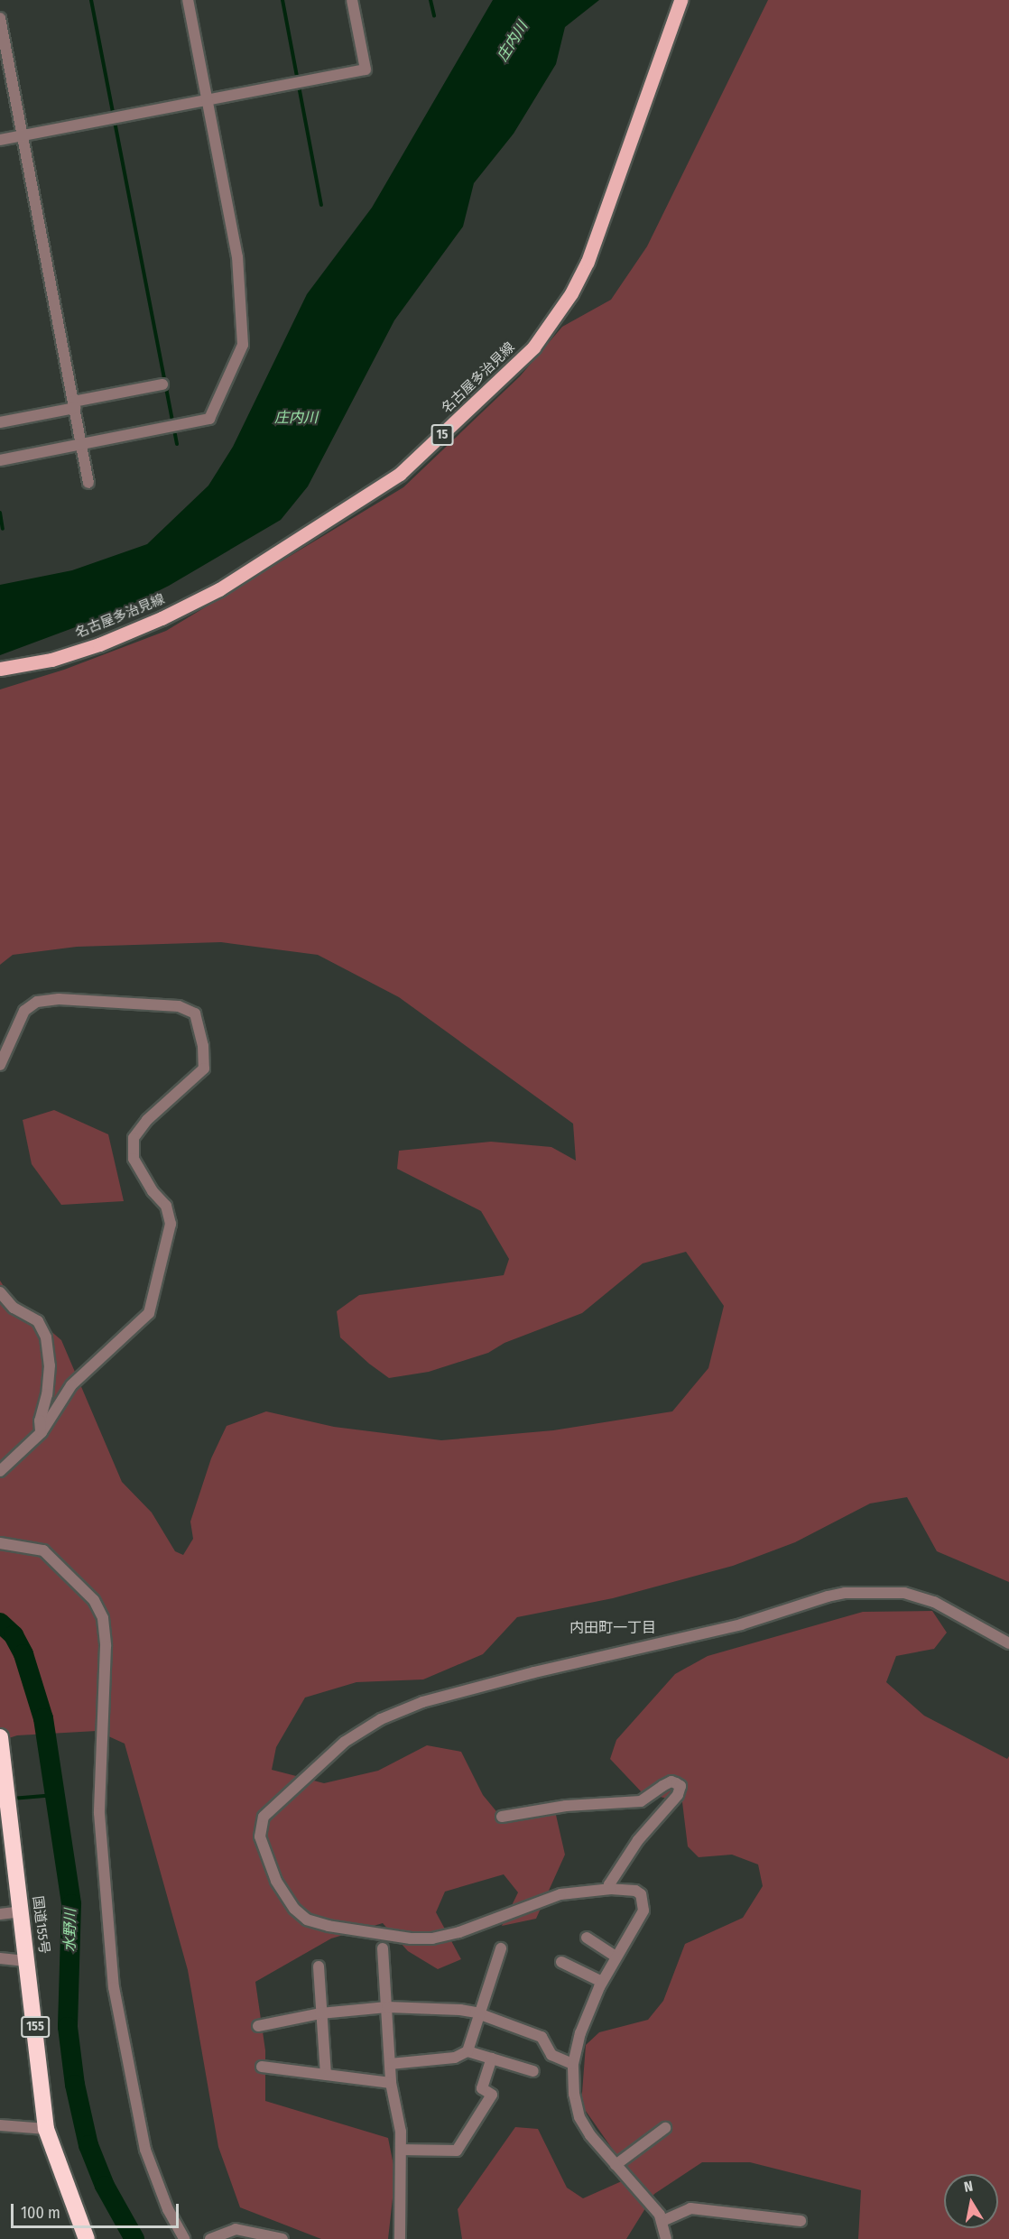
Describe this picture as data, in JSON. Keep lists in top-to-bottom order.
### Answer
{
  "streets": {
    "highway": ["国道155号", "155"],
    "main road": ["名古屋多治見線", "15"]
  },
  "districts": ["内田町一丁目"],
  "water": ["庄内川", "水野川"],
  "scale_bar": "100 m",
  "north": "top"
}
